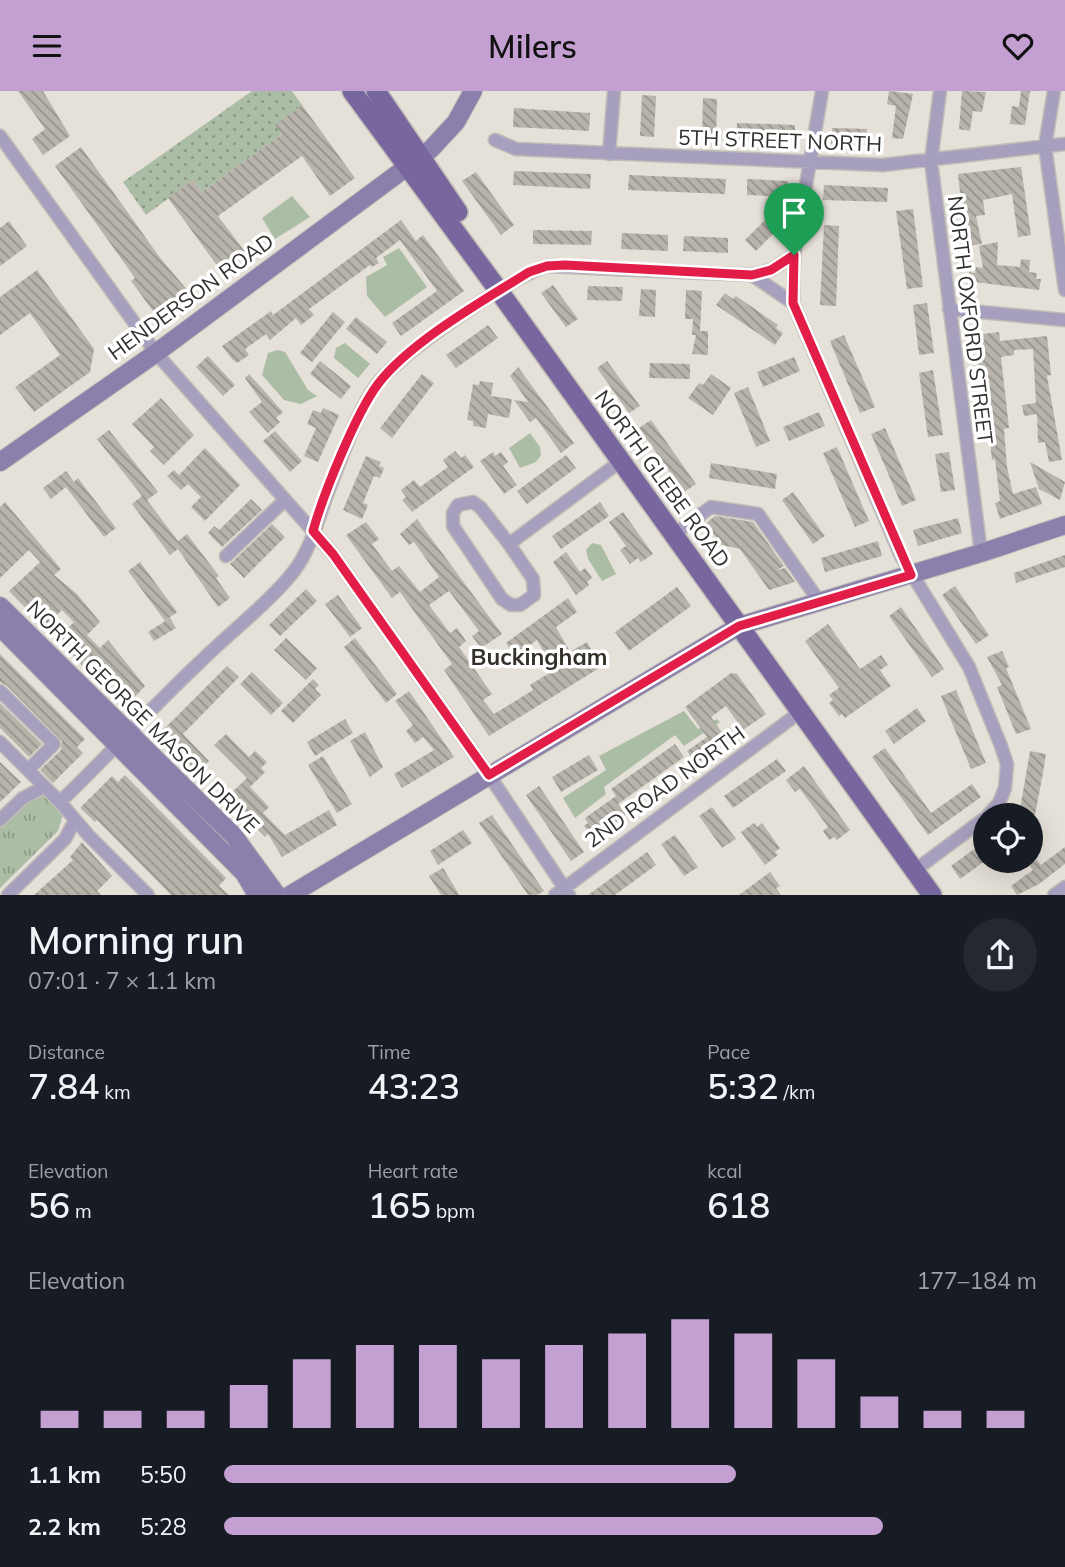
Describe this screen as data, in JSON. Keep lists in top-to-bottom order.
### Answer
{
  "streets": {
    "main road": ["NORTH GLEBE ROAD"],
    "street": [
      "5TH STREET NORTH",
      "HENDERSON ROAD",
      "NORTH OXFORD STREET",
      "NORTH GEORGE MASON DRIVE",
      "2ND ROAD NORTH"
    ]
  },
  "crossings": [
    ["5TH STREET NORTH", "NORTH OXFORD STREET"],
    ["HENDERSON ROAD", "NORTH GLEBE ROAD"],
    ["NORTH GLEBE ROAD", "2ND ROAD NORTH"]
  ],
  "districts": ["Buckingham"],
  "page": {
    "header": "Milers",
    "heading": ["Morning run", "07:01 · 7 × 1.1 km"],
    "stats": [
      ["Distance", "7.84 km"],
      ["Time", "43:23"],
      ["Pace", "5:32 /km"],
      ["Elevation", "56 m"],
      ["Heart rate", "165 bpm"],
      ["kcal", "618"]
    ],
    "chart": ["Elevation", "177–184 m"],
    "list": [
      {
        "name": "1.1 km",
        "note": "5:50"
      },
      {
        "name": "2.2 km",
        "note": "5:28"
      }
    ]
  }
}
